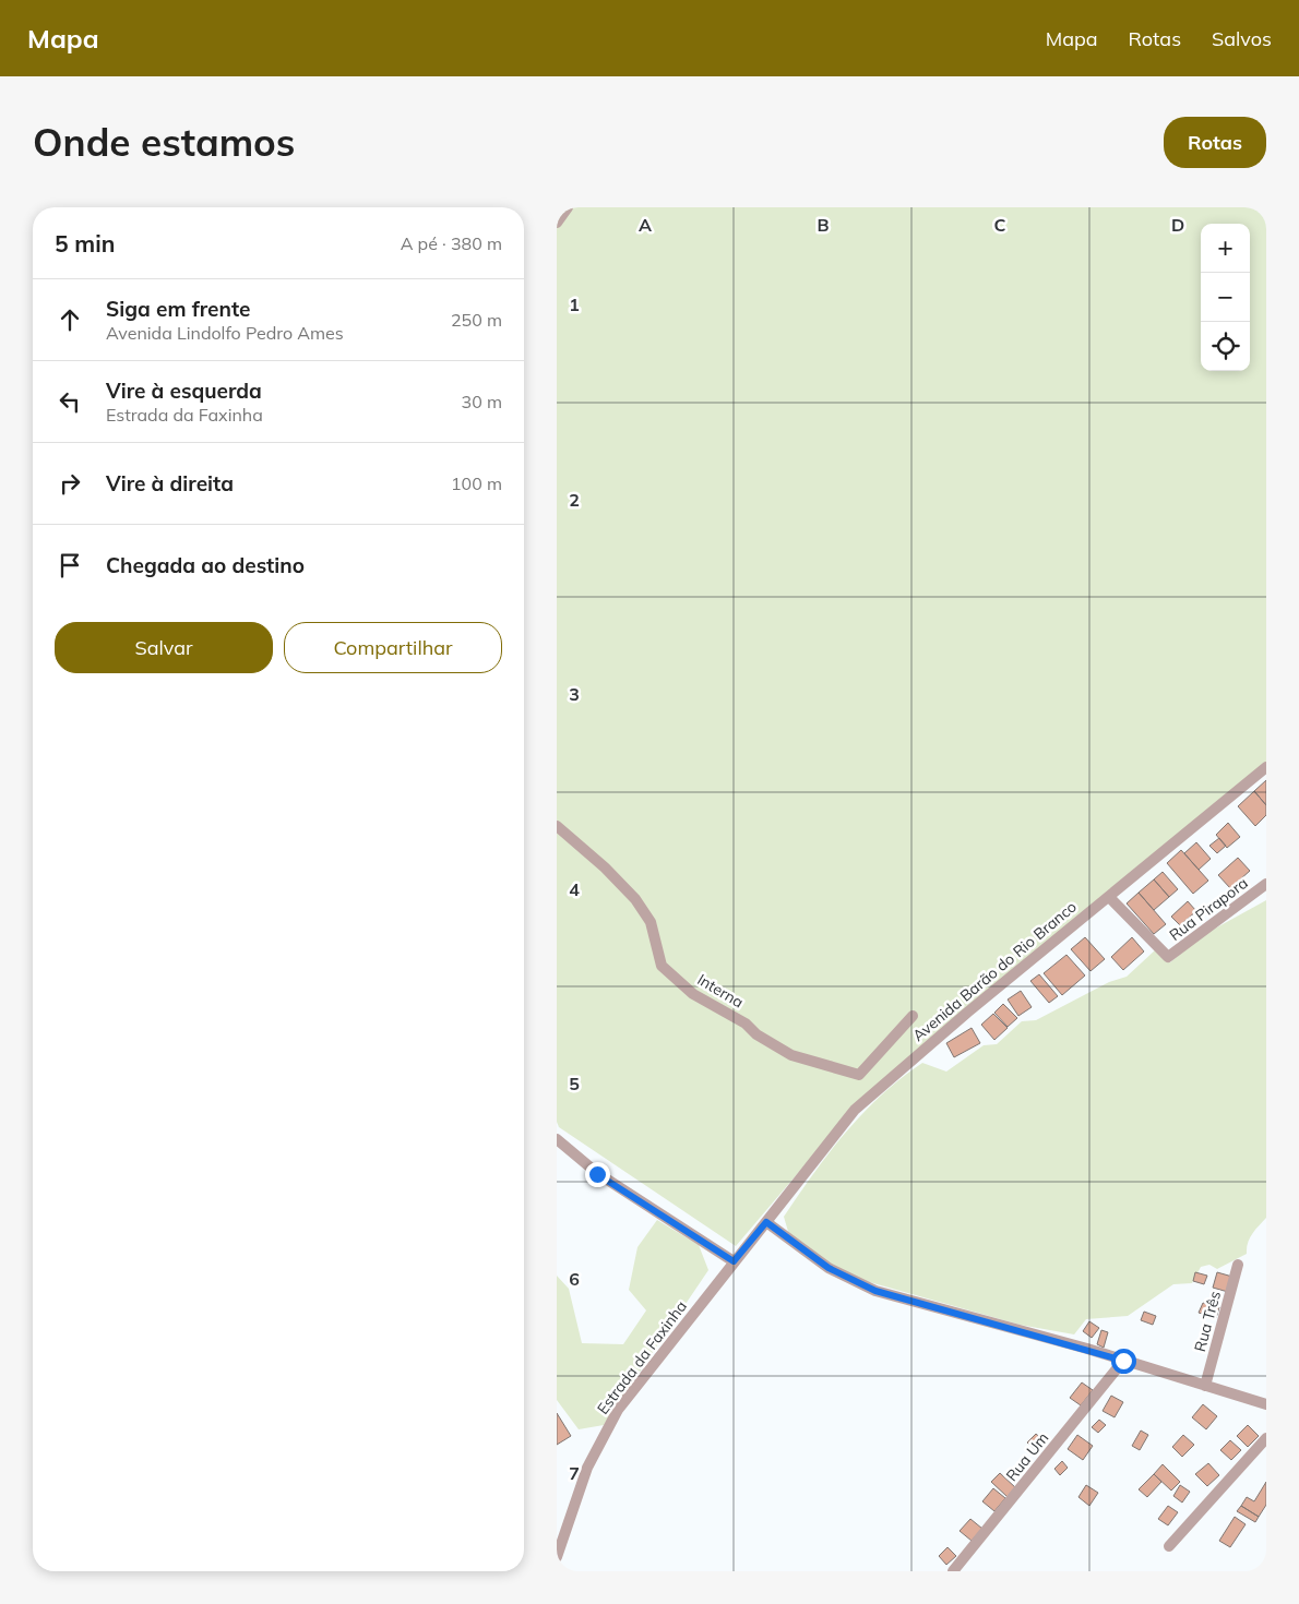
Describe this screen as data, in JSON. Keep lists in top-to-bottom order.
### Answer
{
  "streets": {
    "street": [
      "Rua Pirapora",
      "Avenida Barão do Rio Branco",
      "Interna",
      "Rua Três",
      "Estrada da Faxinha",
      "Rua Um"
    ]
  },
  "crossings": [
    ["Rua Pirapora", "Avenida Barão do Rio Branco"],
    ["Avenida Barão do Rio Branco", "Estrada da Faxinha"]
  ],
  "page": {
    "header": "Mapa",
    "nav": ["Mapa", "Rotas", "Salvos"],
    "buttons": [
      "Rotas",
      ["Salvar", "Compartilhar"]
    ],
    "title": "Onde estamos",
    "heading": ["5 min", "A pé · 380 m"],
    "map_buttons": ["+", "−"],
    "list": [
      ["Siga em frente", "Avenida Lindolfo Pedro Ames", "250 m"],
      ["Vire à esquerda", "Estrada da Faxinha", "30 m"],
      ["Vire à direita", "100 m"],
      "Chegada ao destino"
    ]
  },
  "grid": {
    "columns": [
      "A",
      "B",
      "C",
      "D"
    ],
    "rows": [
      "1",
      "2",
      "3",
      "4",
      "5",
      "6",
      "7"
    ]
  }
}
